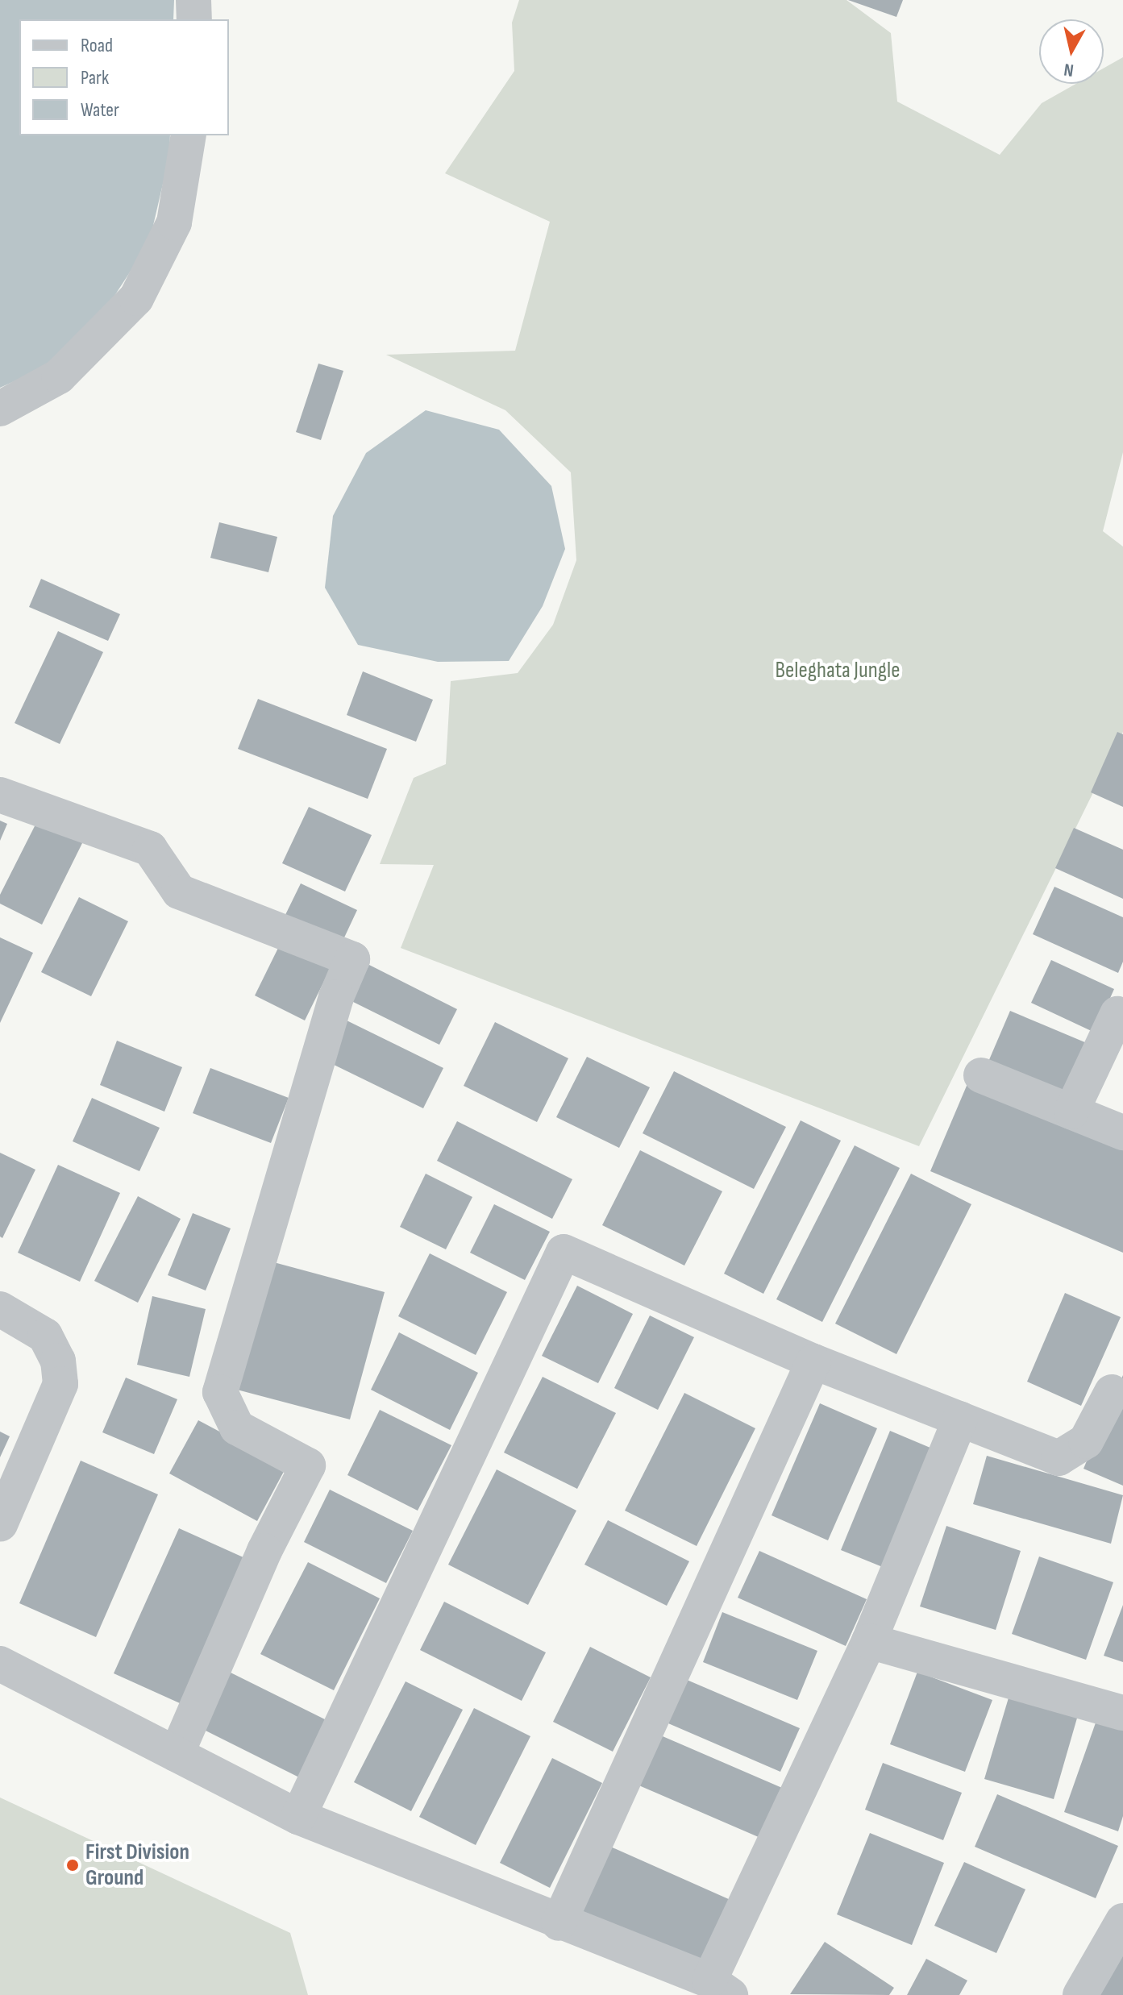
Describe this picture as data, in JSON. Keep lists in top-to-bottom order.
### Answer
{
  "parks": ["Beleghata Jungle"],
  "places": ["First Division Ground"],
  "legend": ["Road", "Park", "Water"],
  "north": "bottom"
}
